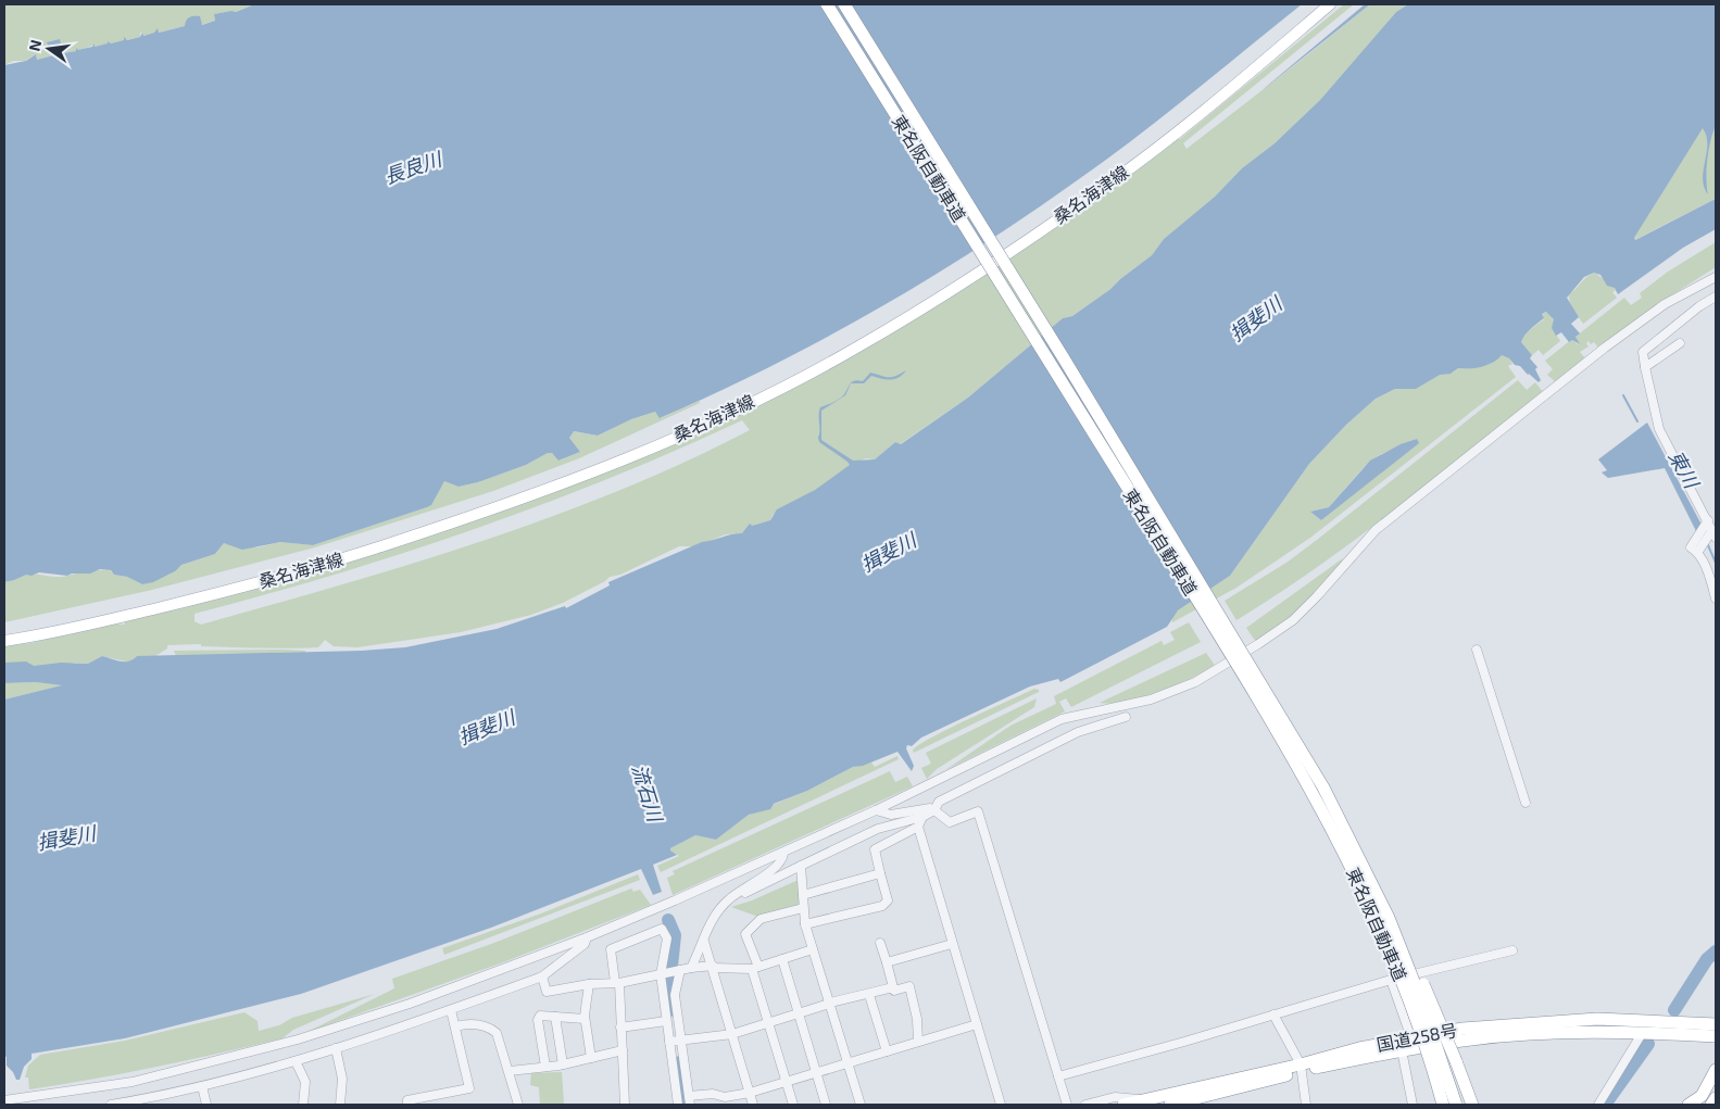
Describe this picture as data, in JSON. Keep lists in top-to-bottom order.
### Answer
{
  "streets": {
    "highway": ["東名阪自動車道", "国道258号"],
    "main road": ["桑名海津線"]
  },
  "water": [
    "長良川",
    "揖斐川",
    "東川",
    "流石川"
  ],
  "north": "left"
}
